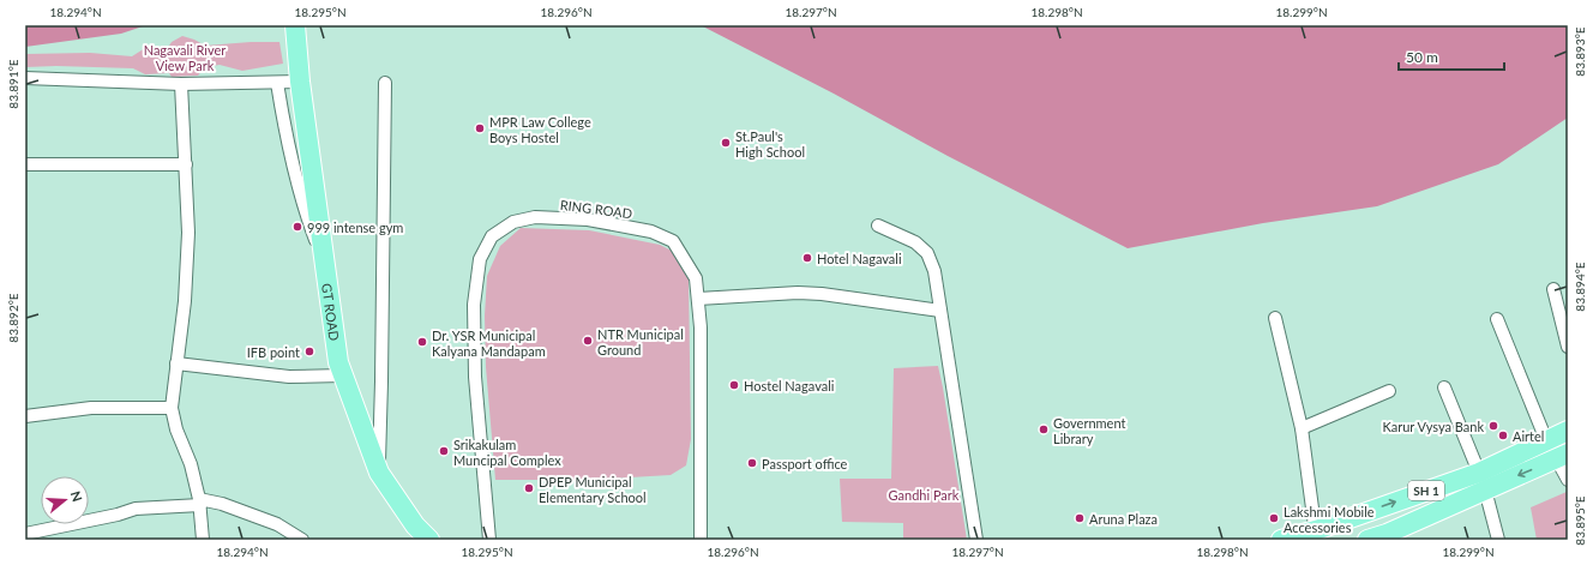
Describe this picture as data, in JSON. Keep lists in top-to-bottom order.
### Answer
{
  "streets": {
    "main road": ["GT ROAD", "SH 1"],
    "street": ["RING ROAD"]
  },
  "parks": ["Nagavali River View Park", "Gandhi Park"],
  "places": [
    "MPR Law College Boys Hostel",
    "St.Paul's High School",
    "999 intense gym",
    "Hotel Nagavali",
    "NTR Municipal Ground",
    "Dr. YSR Municipal Kalyana Mandapam",
    "IFB point",
    "Hostel Nagavali",
    "Karur Vysya Bank",
    "Government Library",
    "Airtel",
    "Srikakulam Muncipal Complex",
    "Passport office",
    "DPEP Municipal Elementary School",
    "Aruna Plaza",
    "Lakshmi Mobile Accessories"
  ],
  "scale_bar": "50 m",
  "north": "right",
  "coordinates": [
    "18.294°N",
    "18.295°N",
    "18.296°N",
    "18.297°N",
    "18.298°N",
    "18.299°N",
    "83.893°E",
    "83.891°E",
    "83.894°E",
    "83.892°E",
    "83.895°E"
  ]
}
